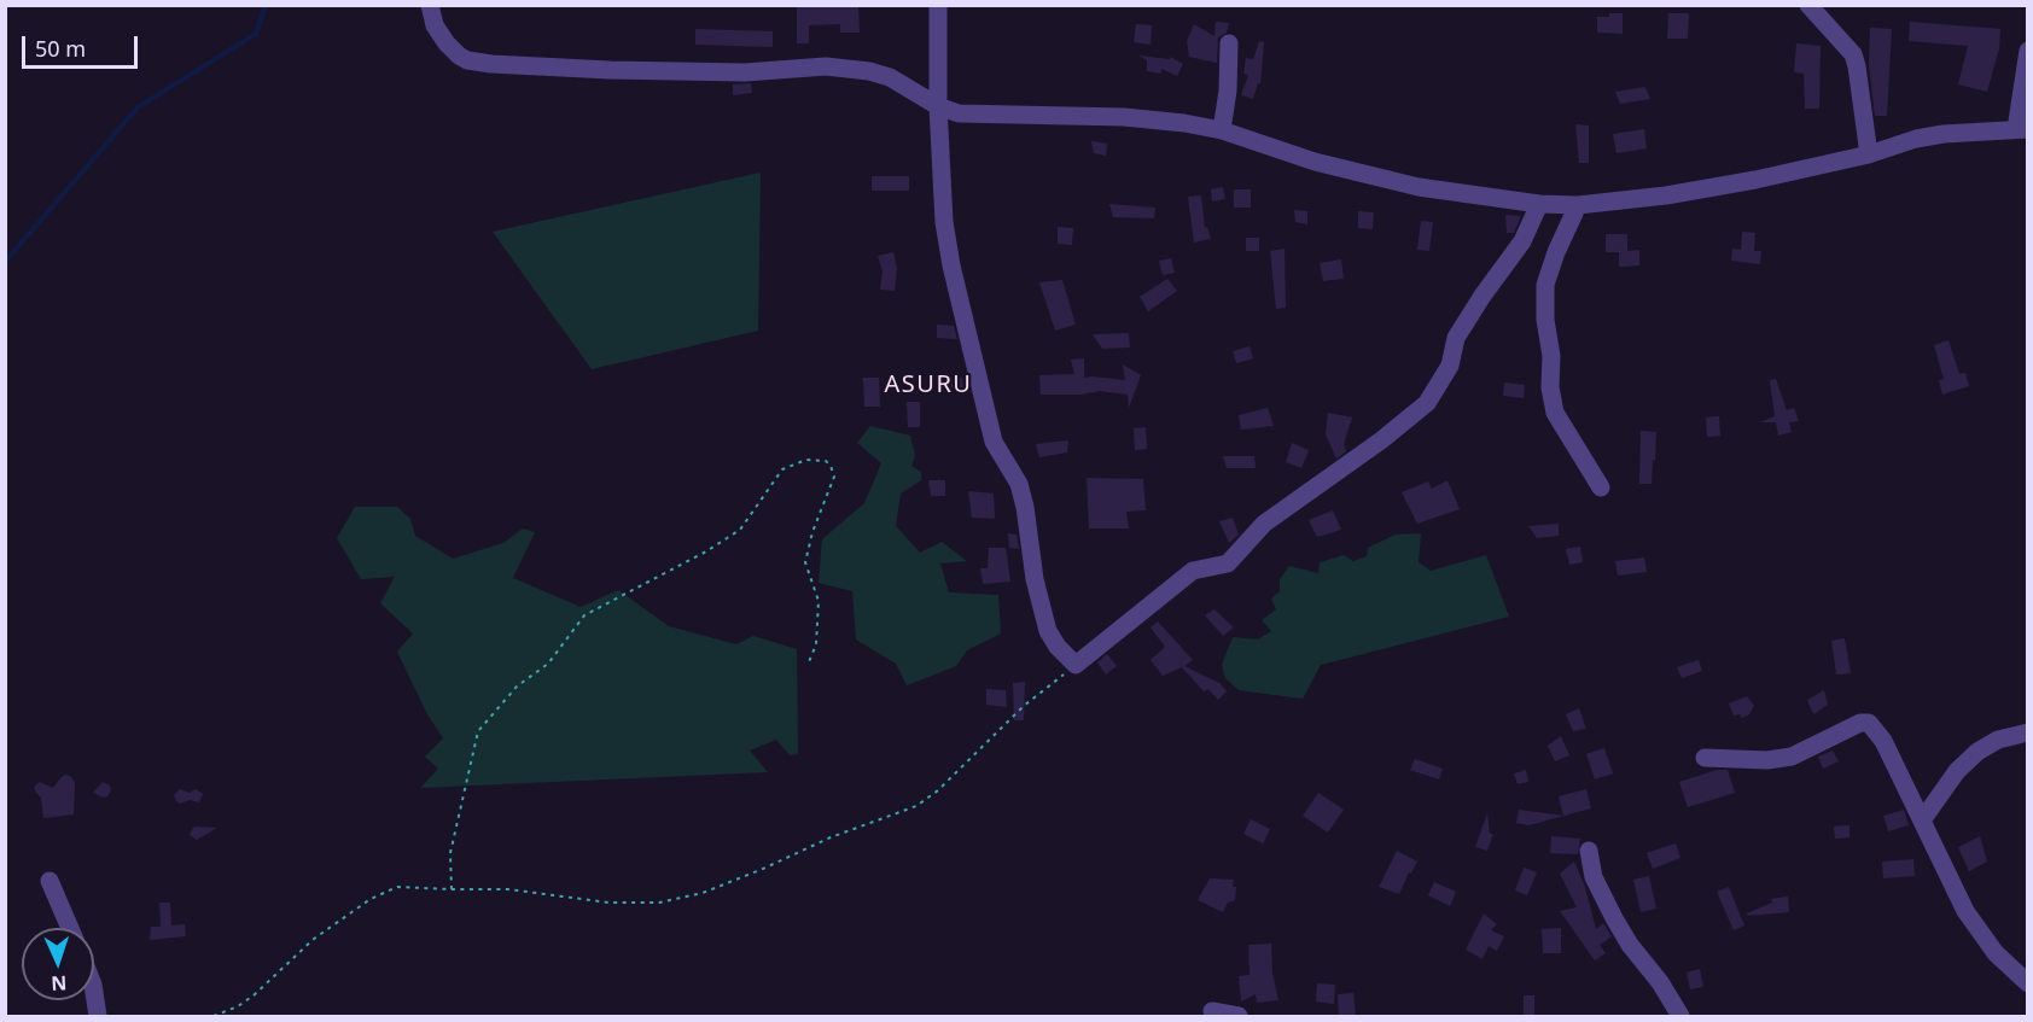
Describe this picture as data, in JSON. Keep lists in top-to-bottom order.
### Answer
{
  "districts": ["ASURU"],
  "scale_bar": "50 m",
  "north": "bottom"
}
